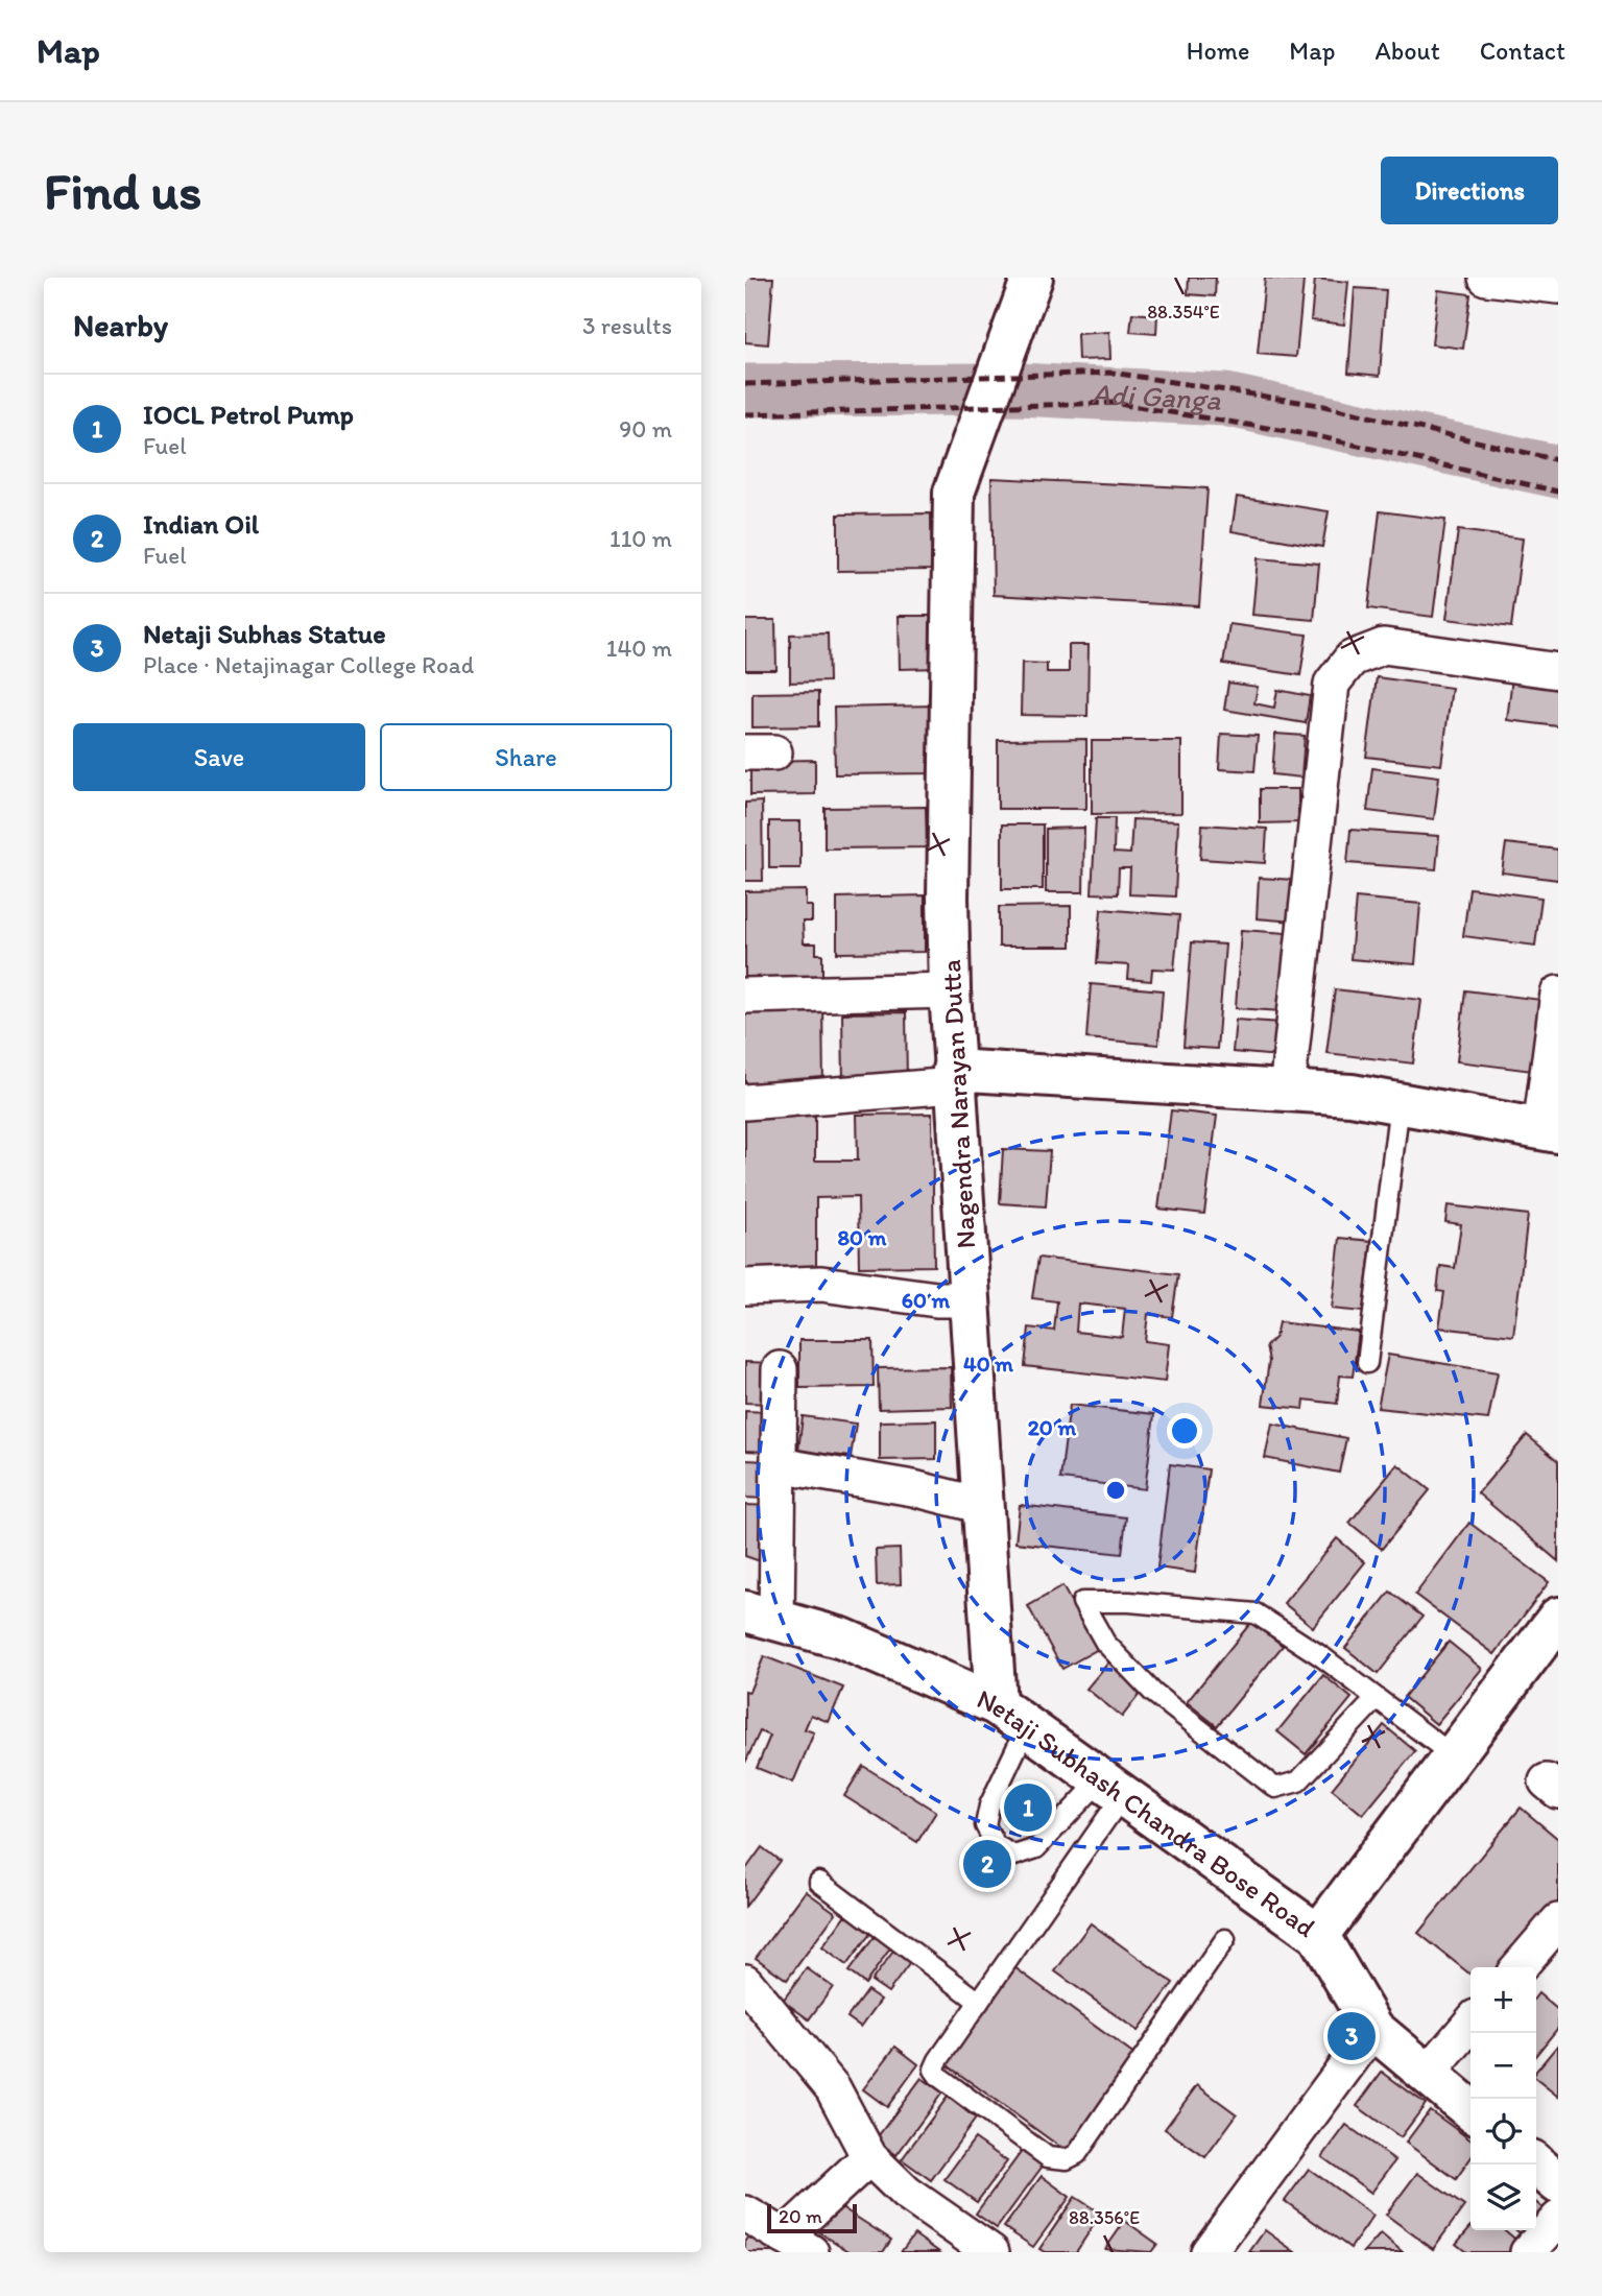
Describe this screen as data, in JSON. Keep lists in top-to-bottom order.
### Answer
{
  "streets": {
    "street": ["Nagendra Narayan Dutta", "Netaji Subhash Chandra Bose Road"]
  },
  "crossings": [
    ["Nagendra Narayan Dutta", "Netaji Subhash Chandra Bose Road"]
  ],
  "water": ["Adi Ganga"],
  "scale_bar": "20 m",
  "page": {
    "header": "Map",
    "nav": [
      "Home",
      "Map",
      "About",
      "Contact"
    ],
    "buttons": [
      "Directions",
      ["Save", "Share"]
    ],
    "title": "Find us",
    "heading": ["Nearby", "3 results"],
    "list": [
      {
        "mark": "1",
        "name": "IOCL Petrol Pump",
        "note": "Fuel",
        "value": "90 m"
      },
      {
        "mark": "2",
        "name": "Indian Oil",
        "note": "Fuel",
        "value": "110 m"
      },
      {
        "mark": "3",
        "name": "Netaji Subhas Statue",
        "note": "Place · Netajinagar College Road",
        "value": "140 m"
      }
    ],
    "pins": ["1", "2", "3"],
    "map_buttons": ["+", "−"],
    "scale": "20 m"
  },
  "coordinates": ["88.354°E", "88.356°E"],
  "rings": [
    "80 m",
    "60 m",
    "40 m",
    "20 m"
  ]
}
